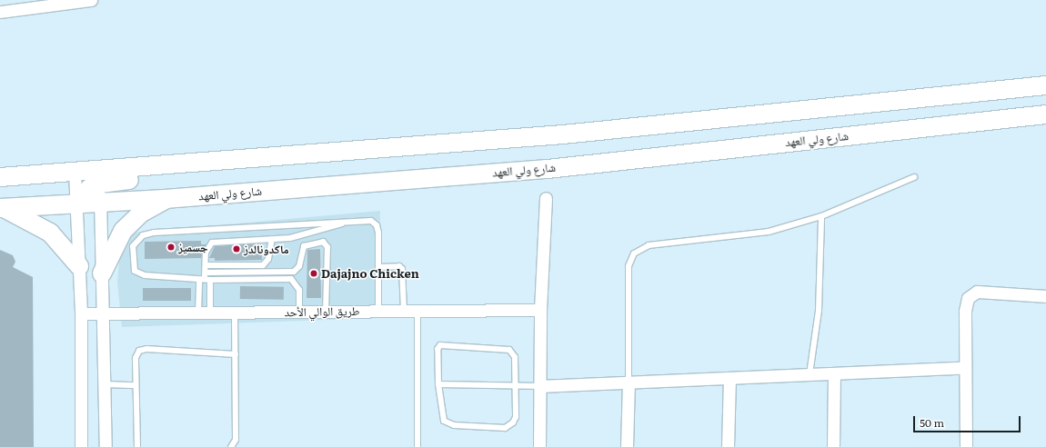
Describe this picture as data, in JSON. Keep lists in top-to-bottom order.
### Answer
{
  "streets": {
    "main road": ["شارع ولي العهد"],
    "street": ["طريق الوالي الأحد"]
  },
  "places": ["جسميز", "ماكدونالدز", "Dajajno Chicken"],
  "scale_bar": "50 m"
}
